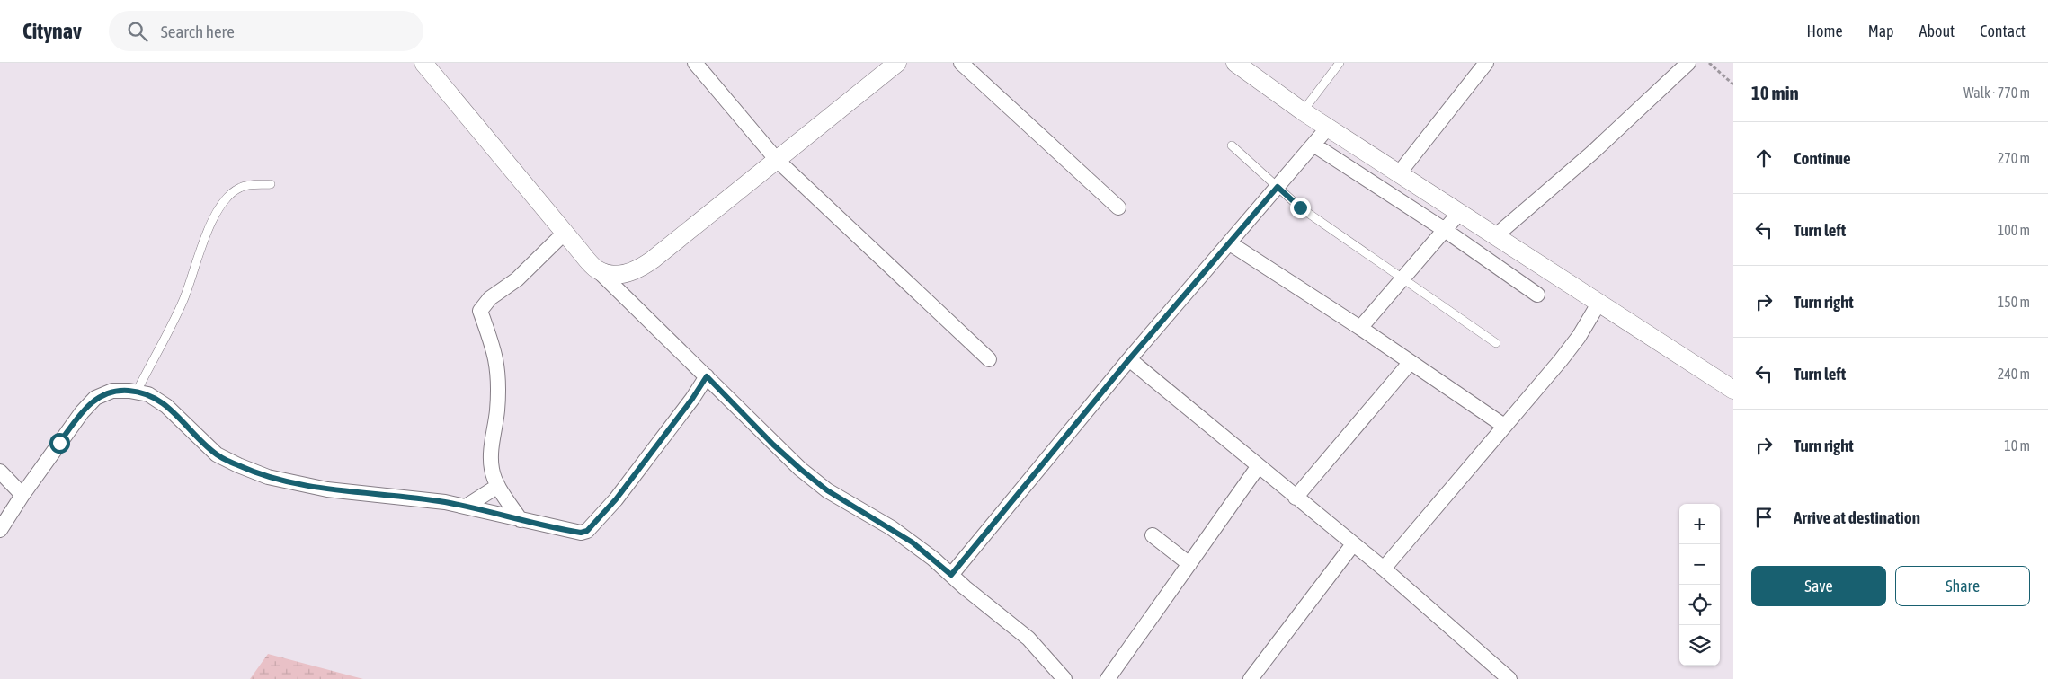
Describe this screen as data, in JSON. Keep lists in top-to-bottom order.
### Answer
{
  "page": {
    "header": "Citynav",
    "search": "Search here",
    "nav": [
      "Home",
      "Map",
      "About",
      "Contact"
    ],
    "heading": ["10 min", "Walk · 770 m"],
    "list": [
      ["Continue", "270 m"],
      ["Turn left", "100 m"],
      ["Turn right", "150 m"],
      ["Turn left", "240 m"],
      ["Turn right", "10 m"],
      "Arrive at destination"
    ],
    "map_buttons": ["+", "−"],
    "buttons": ["Save", "Share"]
  }
}
